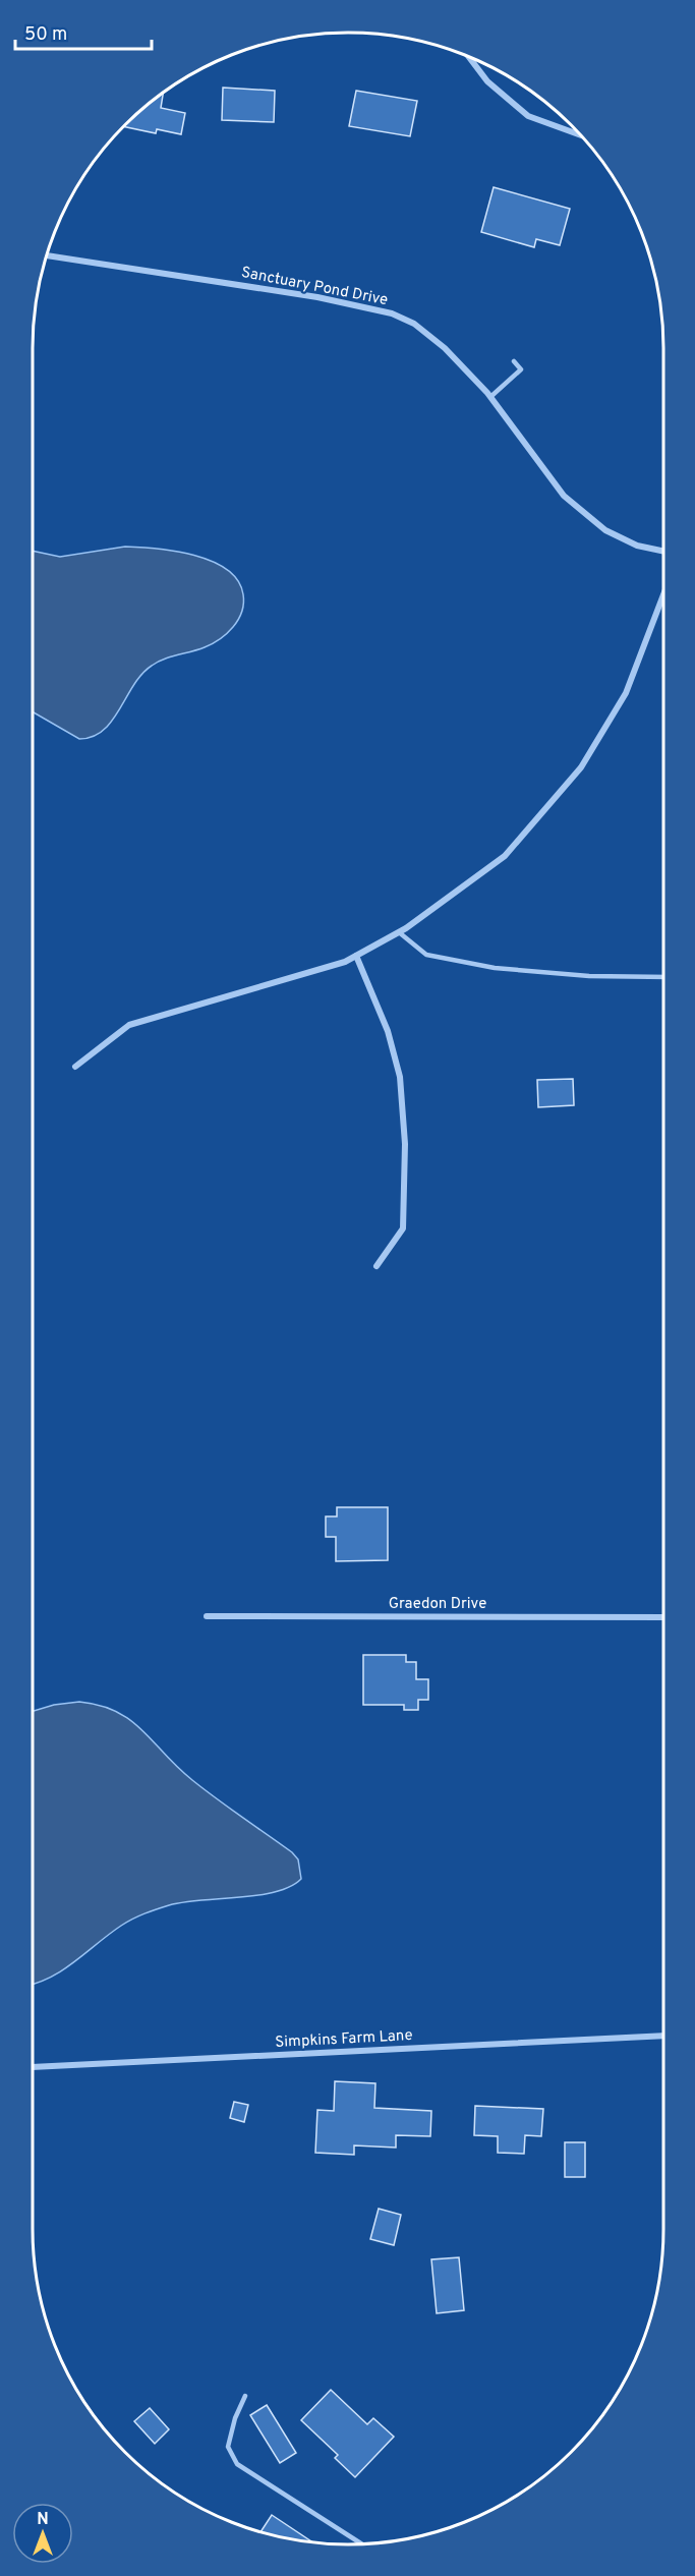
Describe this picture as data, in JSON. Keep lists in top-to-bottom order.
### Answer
{
  "streets": {
    "street": ["Sanctuary Pond Drive", "Graedon Drive", "Simpkins Farm Lane"]
  },
  "scale_bar": "50 m",
  "north": "top"
}
